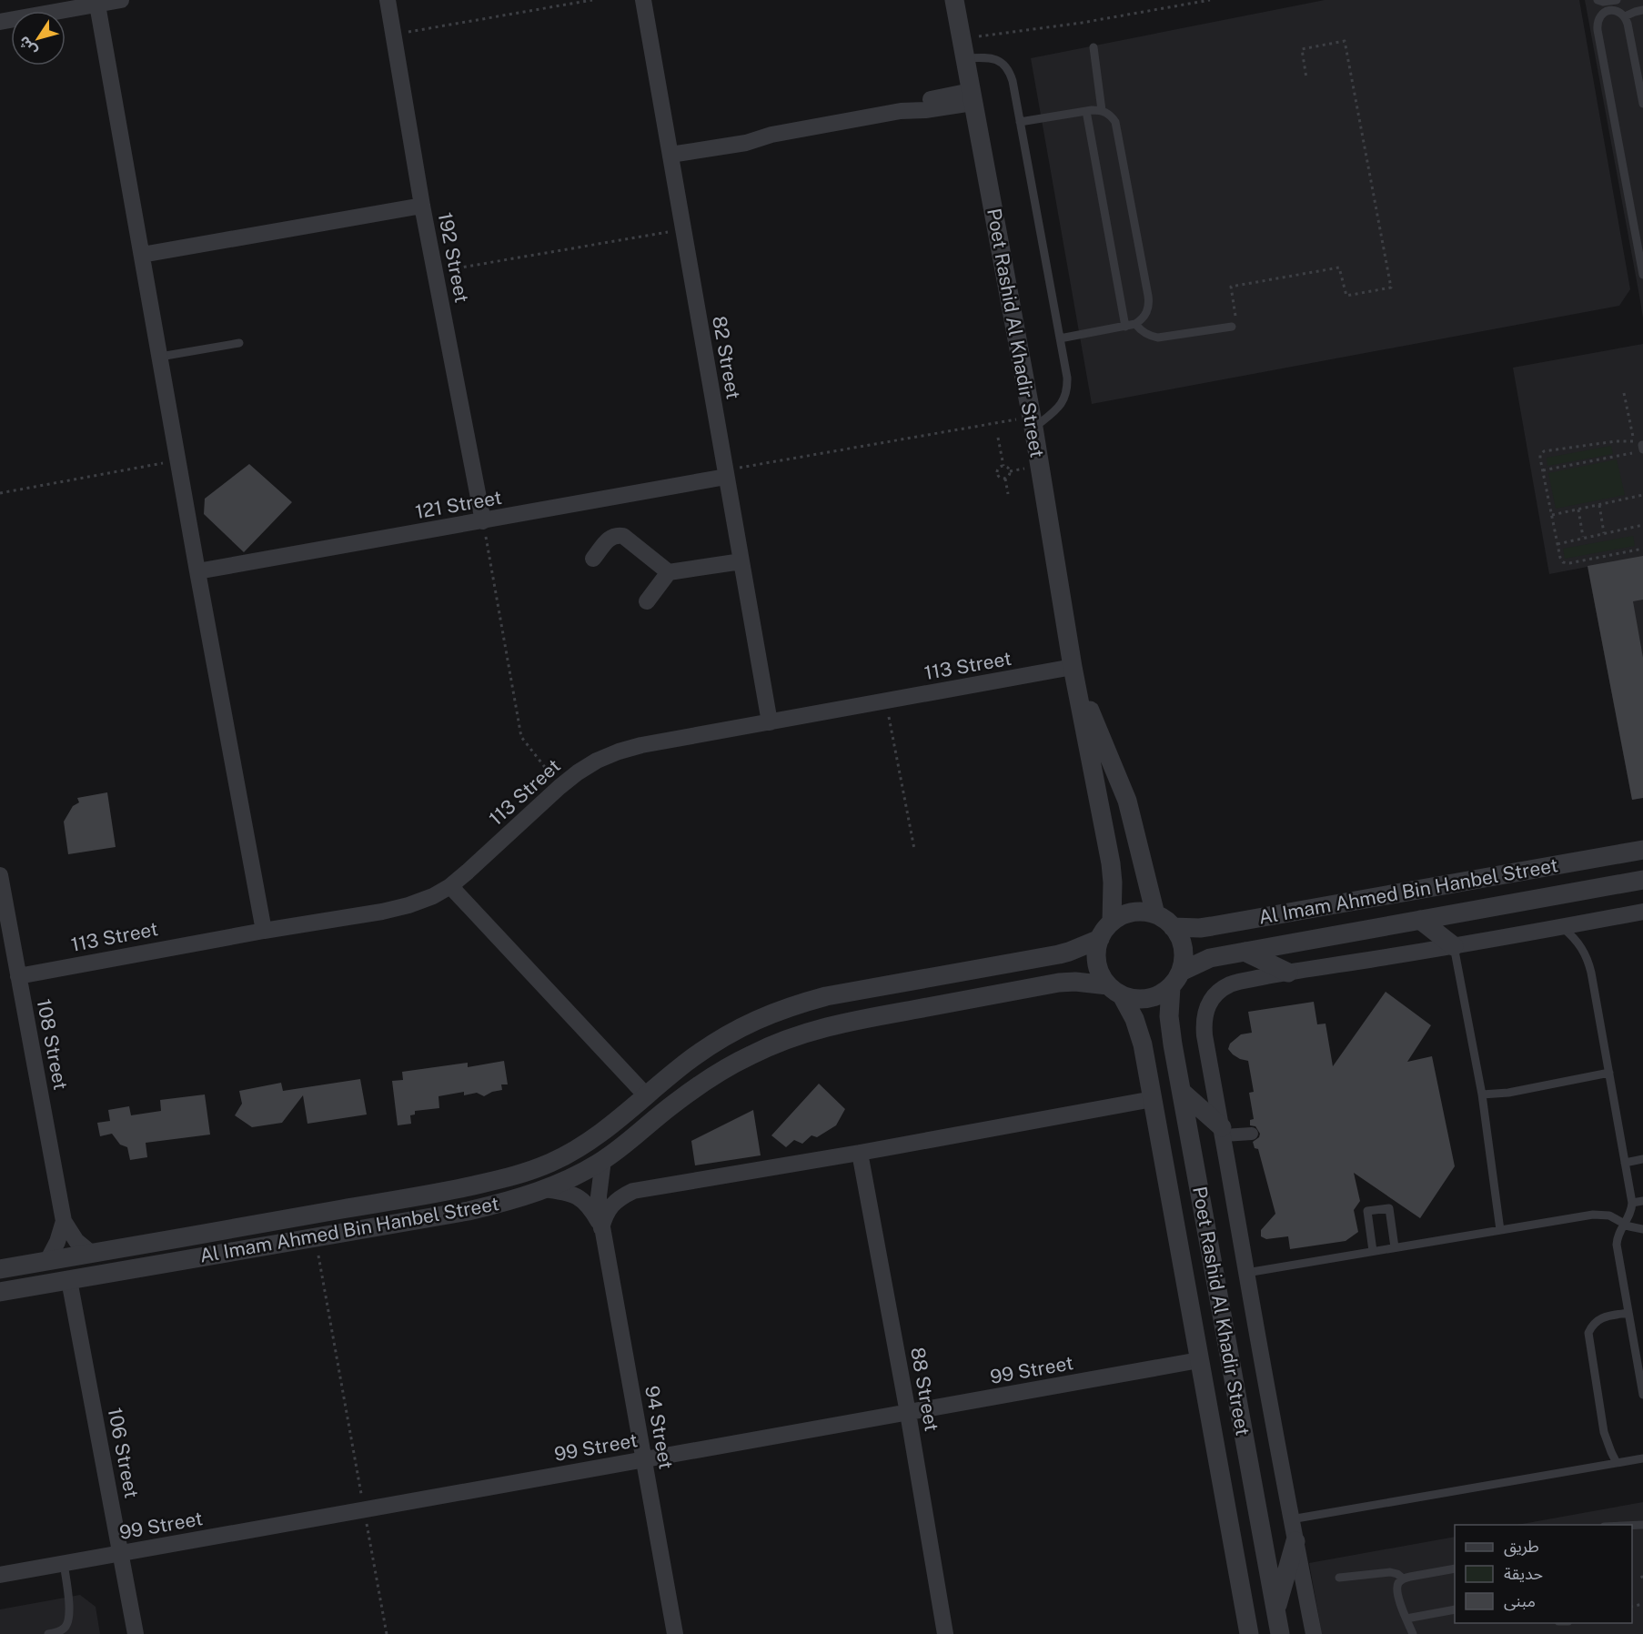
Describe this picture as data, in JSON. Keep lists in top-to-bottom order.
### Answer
{
  "streets": {
    "street": [
      "192 Street",
      "Poet Rashid Al Khadir Street",
      "82 Street",
      "121 Street",
      "113 Street",
      "Al Imam Ahmed Bin Hanbel Street",
      "108 Street",
      "99 Street",
      "88 Street",
      "94 Street",
      "106 Street"
    ]
  },
  "crossings": [
    ["192 Street", "121 Street"],
    ["Poet Rashid Al Khadir Street", "113 Street"],
    ["Poet Rashid Al Khadir Street", "Al Imam Ahmed Bin Hanbel Street"],
    ["Poet Rashid Al Khadir Street", "99 Street"],
    ["82 Street", "121 Street"],
    ["82 Street", "113 Street"],
    ["113 Street", "108 Street"],
    ["Al Imam Ahmed Bin Hanbel Street", "108 Street"],
    ["Al Imam Ahmed Bin Hanbel Street", "94 Street"],
    ["Al Imam Ahmed Bin Hanbel Street", "106 Street"],
    ["99 Street", "88 Street"],
    ["99 Street", "94 Street"],
    ["99 Street", "106 Street"]
  ],
  "legend": ["طريق", "حديقة", "مبنى"],
  "north": "bottom left"
}
